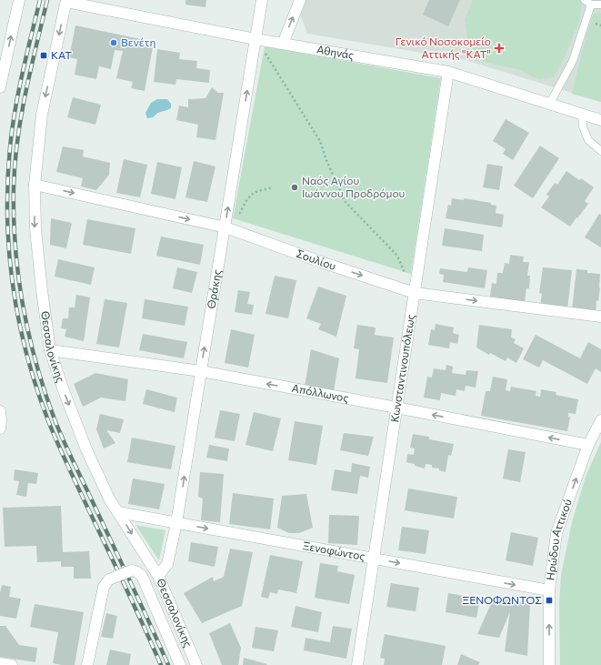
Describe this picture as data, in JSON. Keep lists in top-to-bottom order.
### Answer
{
  "streets": {
    "street": [
      "Αθηνάς",
      "Σουλίου",
      "Θράκης",
      "Θεσσαλονίκης",
      "Κωνσταντινουπόλεως",
      "Απόλλωνος",
      "Ηρώδου Αττικού",
      "Ξενοφώντος"
    ]
  },
  "crossings": [
    ["Αθηνάς", "Θράκης"],
    ["Αθηνάς", "Θεσσαλονίκης"],
    ["Αθηνάς", "Κωνσταντινουπόλεως"],
    ["Σουλίου", "Θράκης"],
    ["Σουλίου", "Θεσσαλονίκης"],
    ["Σουλίου", "Κωνσταντινουπόλεως"],
    ["Θράκης", "Θεσσαλονίκης"],
    ["Θράκης", "Απόλλωνος"],
    ["Θράκης", "Ξενοφώντος"],
    ["Θεσσαλονίκης", "Απόλλωνος"],
    ["Θεσσαλονίκης", "Ξενοφώντος"],
    ["Κωνσταντινουπόλεως", "Απόλλωνος"],
    ["Κωνσταντινουπόλεως", "Ξενοφώντος"],
    ["Απόλλωνος", "Ηρώδου Αττικού"],
    ["Ηρώδου Αττικού", "Ξενοφώντος"]
  ],
  "one_way": [
    "Σουλίου",
    "Θράκης",
    "Θεσσαλονίκης",
    "Απόλλωνος",
    "Ηρώδου Αττικού",
    "Ξενοφώντος"
  ],
  "places": {
    "other": ["Βενέτη", "Ναός Αγίου Ιωάννου Προδρόμου"],
    "health": ["Γενικό Νοσοκομείο Αττικής \"ΚΑΤ\""],
    "transit": ["ΚΑΤ", "ΞΕΝΟΦΩΝΤΟΣ"]
  }
}
